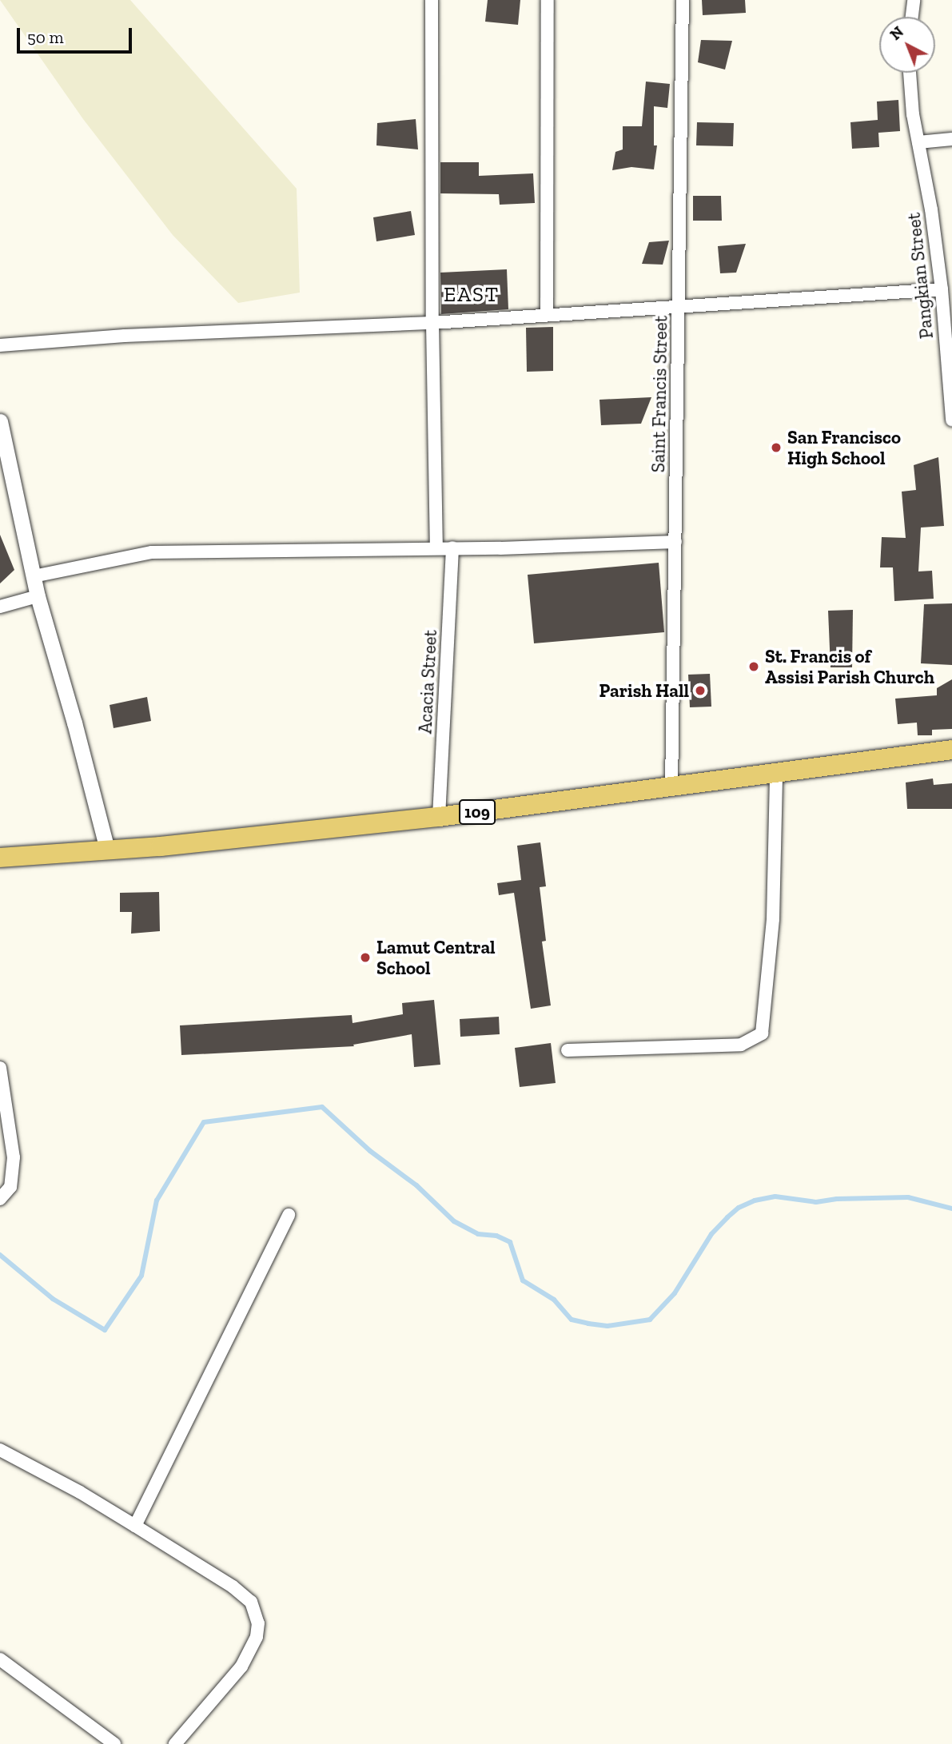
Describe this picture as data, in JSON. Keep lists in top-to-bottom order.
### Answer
{
  "streets": {
    "main road": ["109"],
    "street": ["Pangkian Street", "Saint Francis Street", "Acacia Street"]
  },
  "crossings": [
    ["Saint Francis Street", "109"],
    ["Acacia Street", "109"]
  ],
  "districts": ["EAST"],
  "places": [
    "San Francisco High School",
    "St. Francis of Assisi Parish Church",
    "Parish Hall",
    "Lamut Central School"
  ],
  "scale_bar": "50 m",
  "north": "top left"
}
